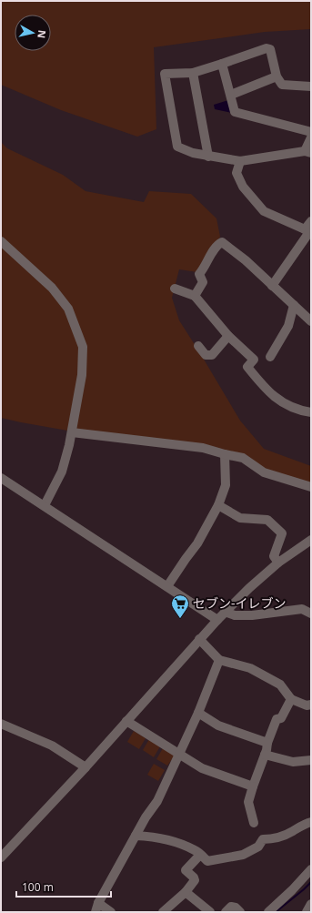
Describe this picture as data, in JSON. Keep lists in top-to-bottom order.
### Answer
{
  "places": {
    "supermarket": ["セブン-イレブン"]
  },
  "scale_bar": "100 m",
  "north": "right"
}
